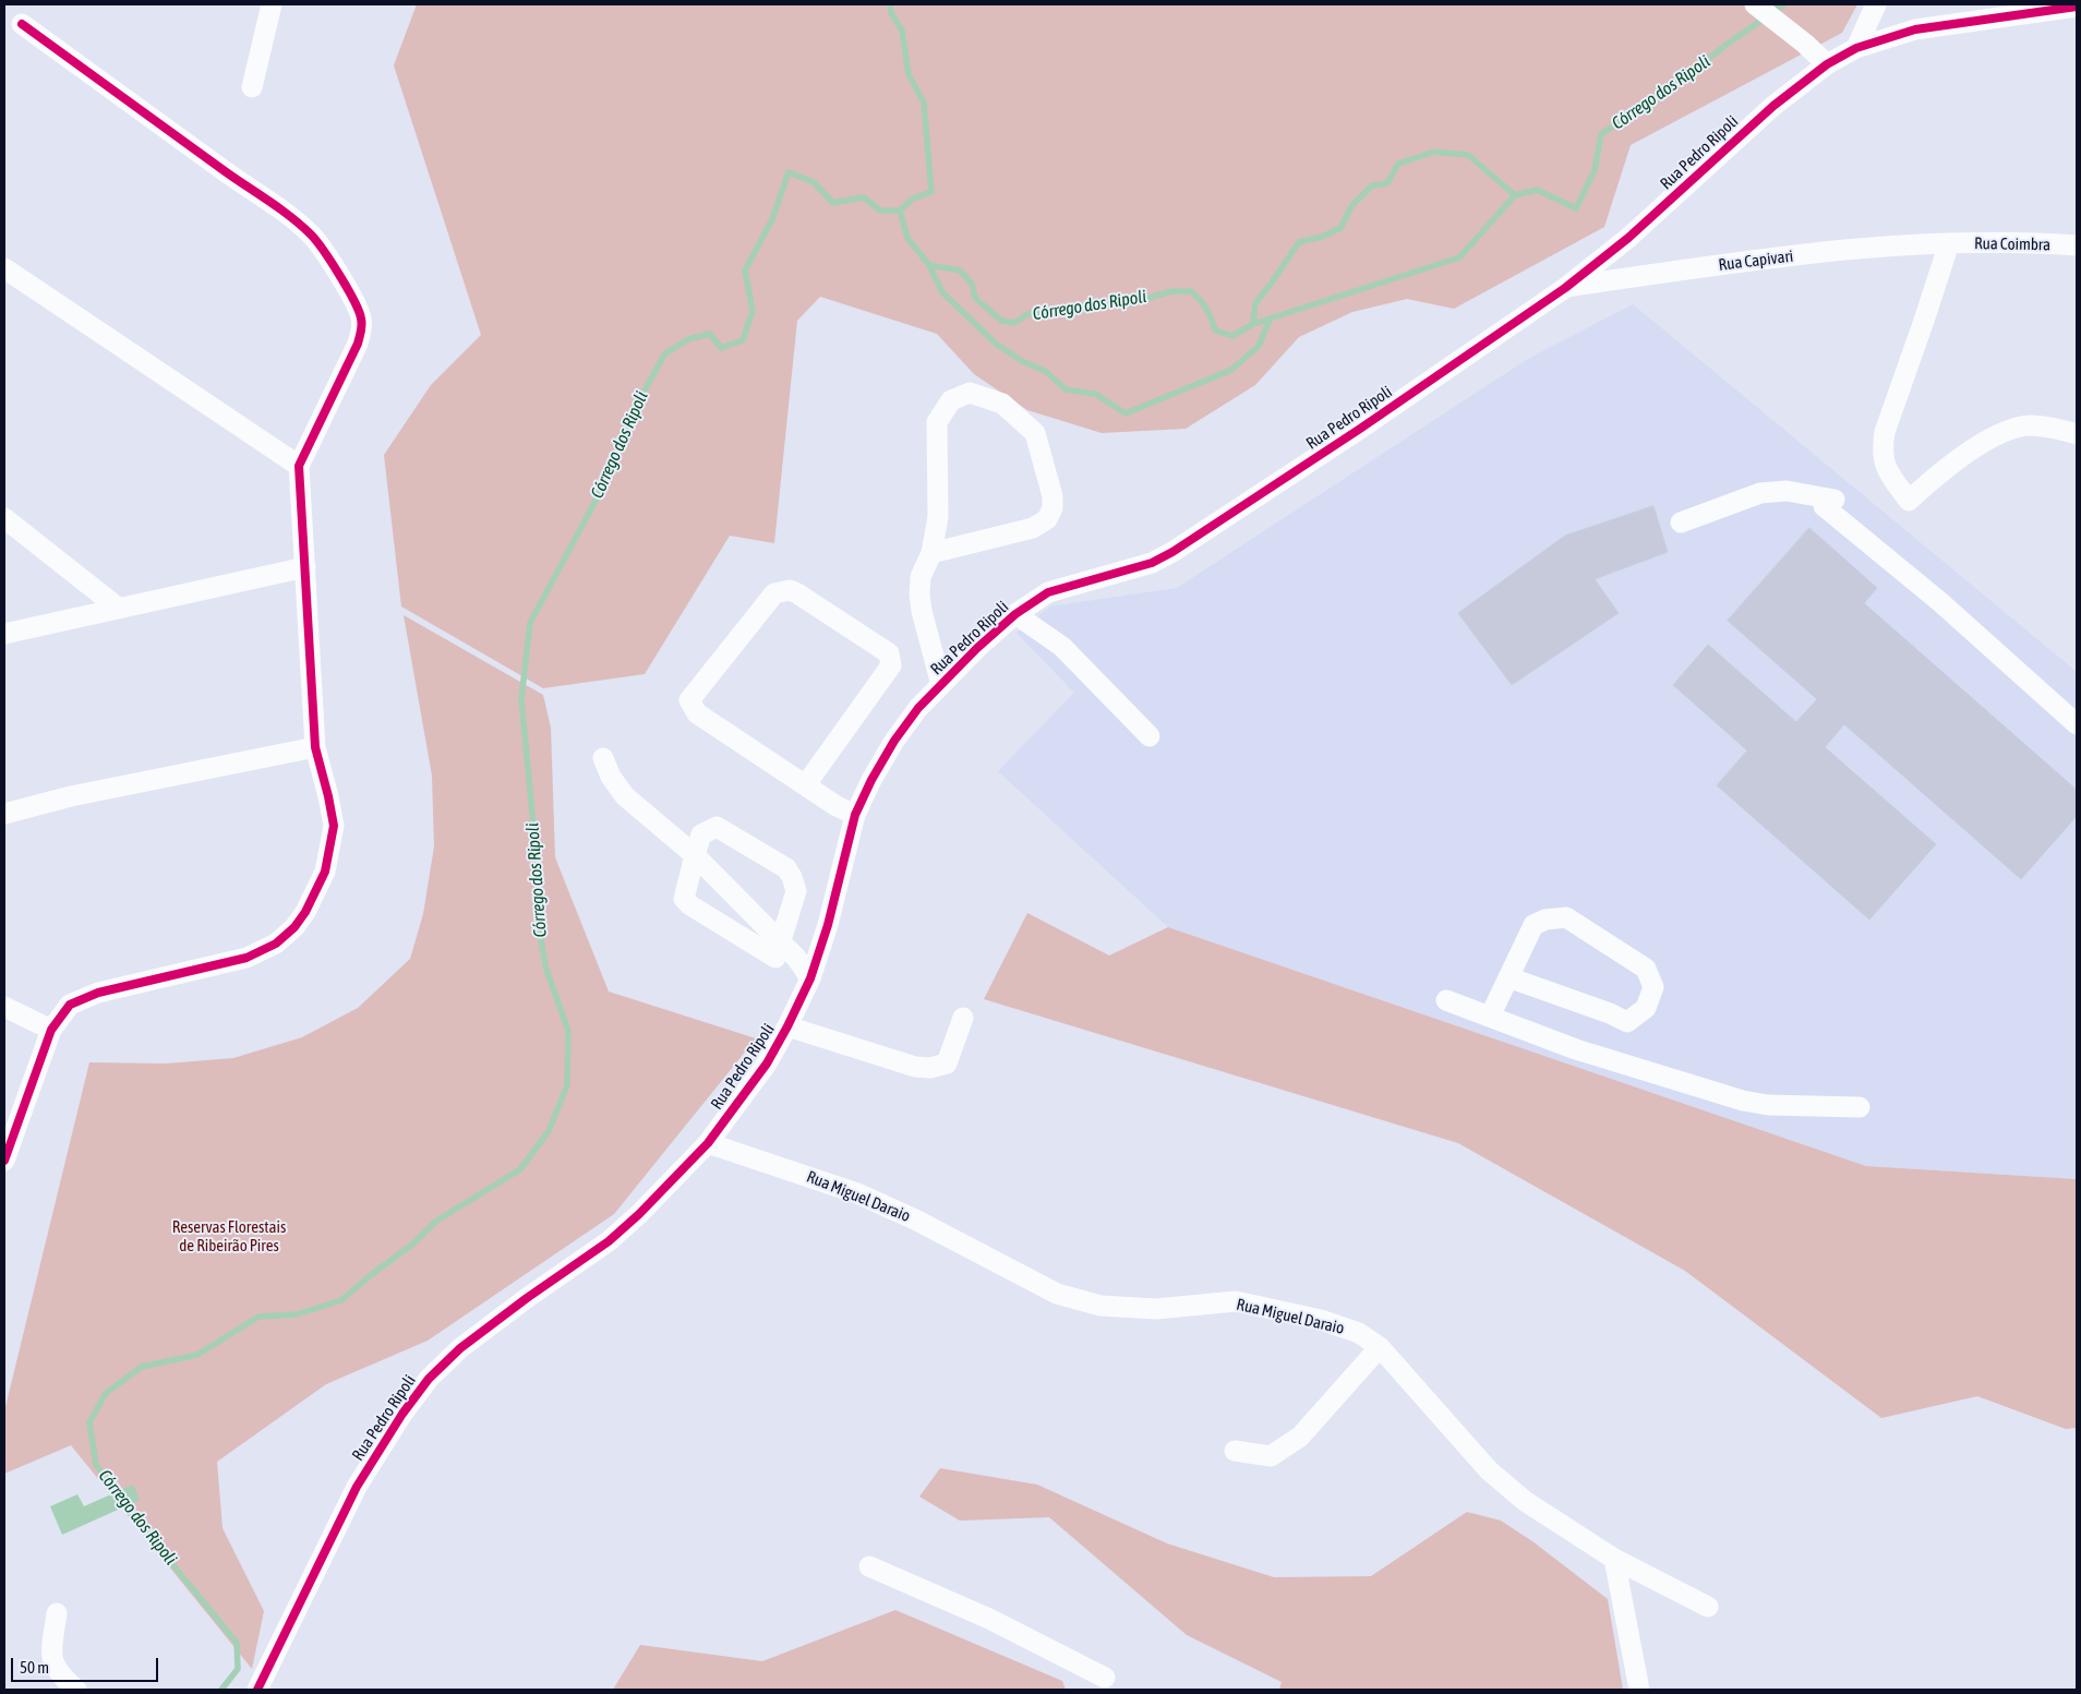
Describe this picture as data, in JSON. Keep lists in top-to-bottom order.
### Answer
{
  "streets": {
    "street": [
      "Rua Pedro Ripoli",
      "Rua Coimbra",
      "Rua Capivari",
      "Rua Miguel Daraio"
    ]
  },
  "crossings": [
    ["Rua Pedro Ripoli", "Rua Capivari"],
    ["Rua Pedro Ripoli", "Rua Miguel Daraio"],
    ["Rua Coimbra", "Rua Capivari"]
  ],
  "water": ["Córrego dos Ripoli"],
  "parks": ["Reservas Florestais de Ribeirão Pires"],
  "scale_bar": "50 m"
}
